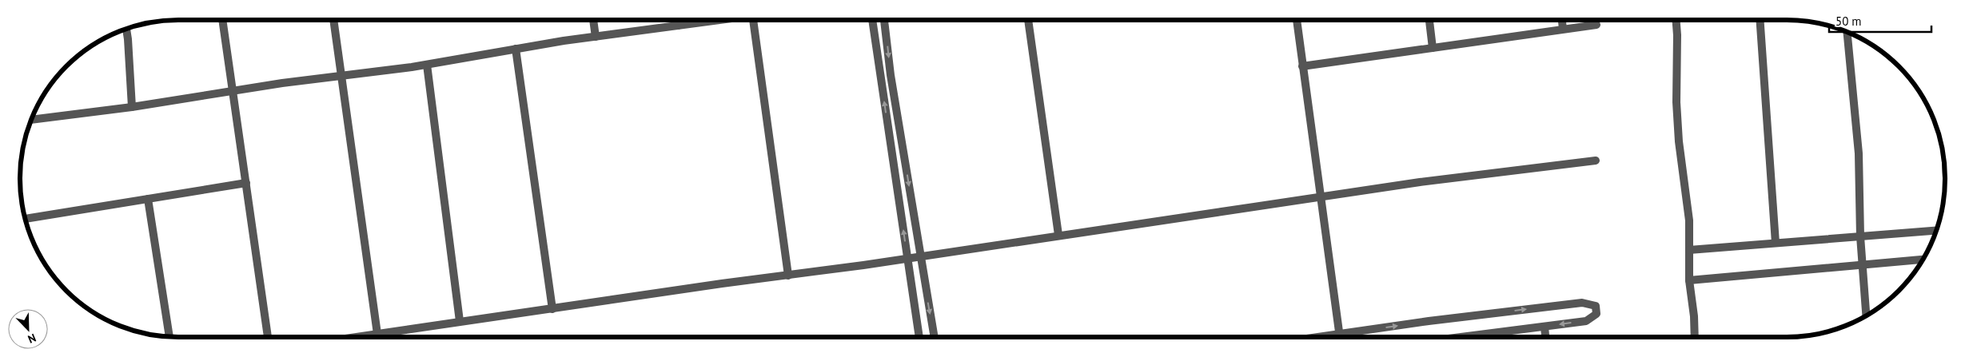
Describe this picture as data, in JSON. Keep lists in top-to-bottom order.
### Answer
{
  "scale_bar": "50 m",
  "north": "bottom right"
}
